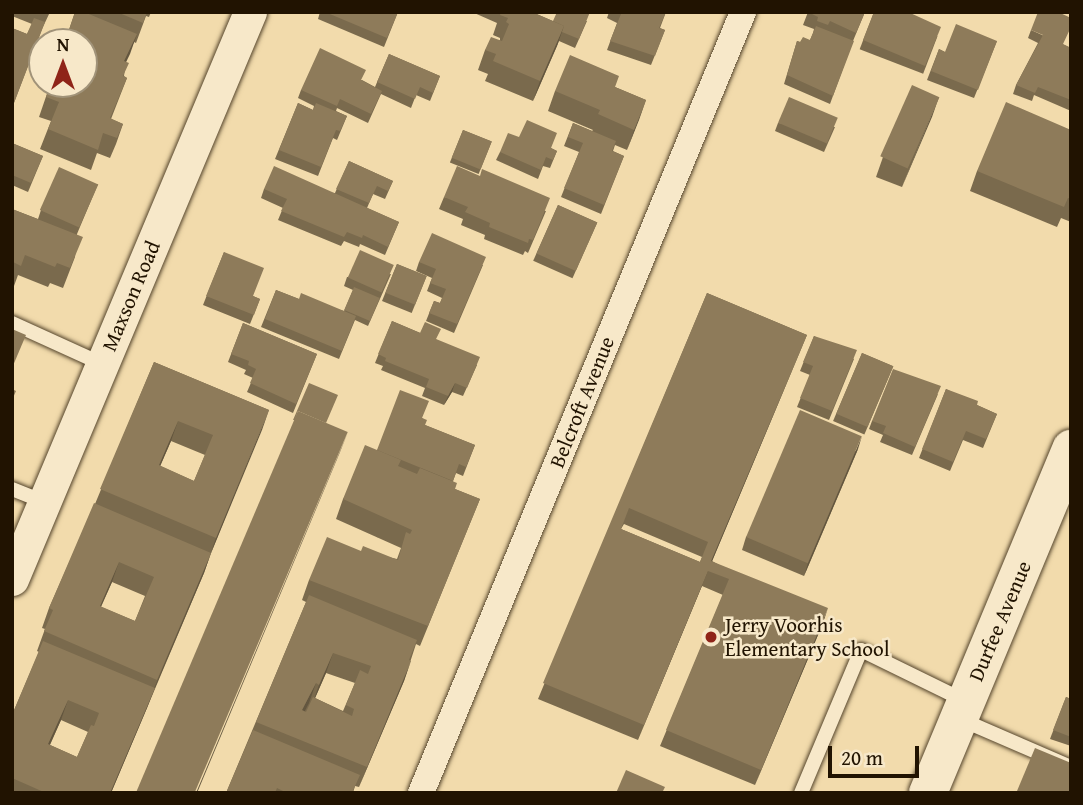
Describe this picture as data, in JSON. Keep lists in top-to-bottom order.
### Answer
{
  "streets": {
    "main road": ["Durfee Avenue"],
    "street": ["Maxson Road", "Belcroft Avenue"]
  },
  "places": ["Jerry Voorhis Elementary School"],
  "scale_bar": "20 m",
  "north": "top"
}
